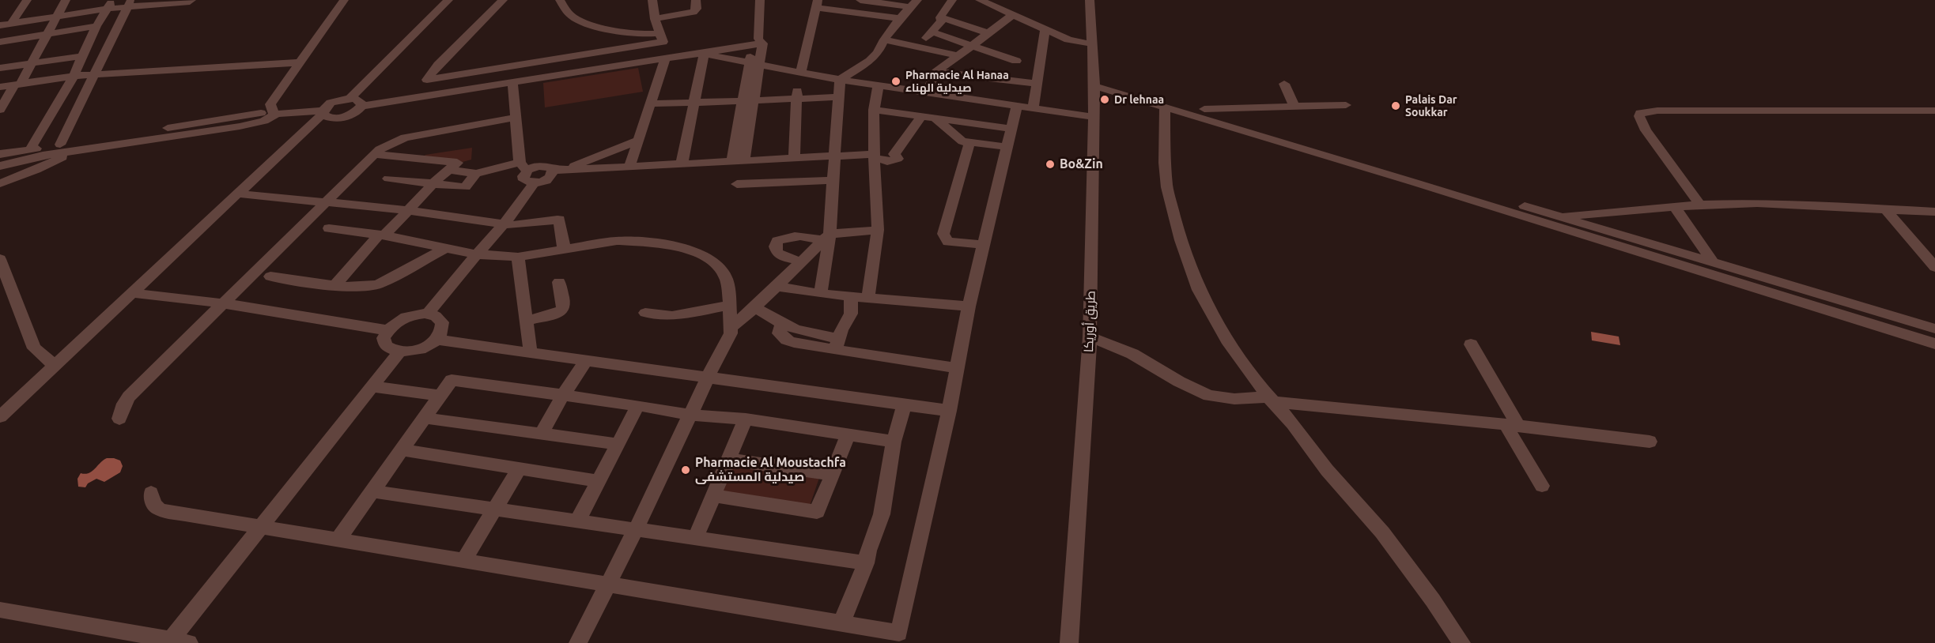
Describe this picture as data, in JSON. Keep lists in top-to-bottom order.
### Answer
{
  "streets": {
    "street": ["طريق أوريكا"]
  },
  "places": [
    "Pharmacie Al Hanaa صيدلية الهناء",
    "Dr lehnaa",
    "Palais Dar Soukkar",
    "Bo&Zin",
    "Pharmacie Al Moustachfa صيدلية المستشفى"
  ]
}
